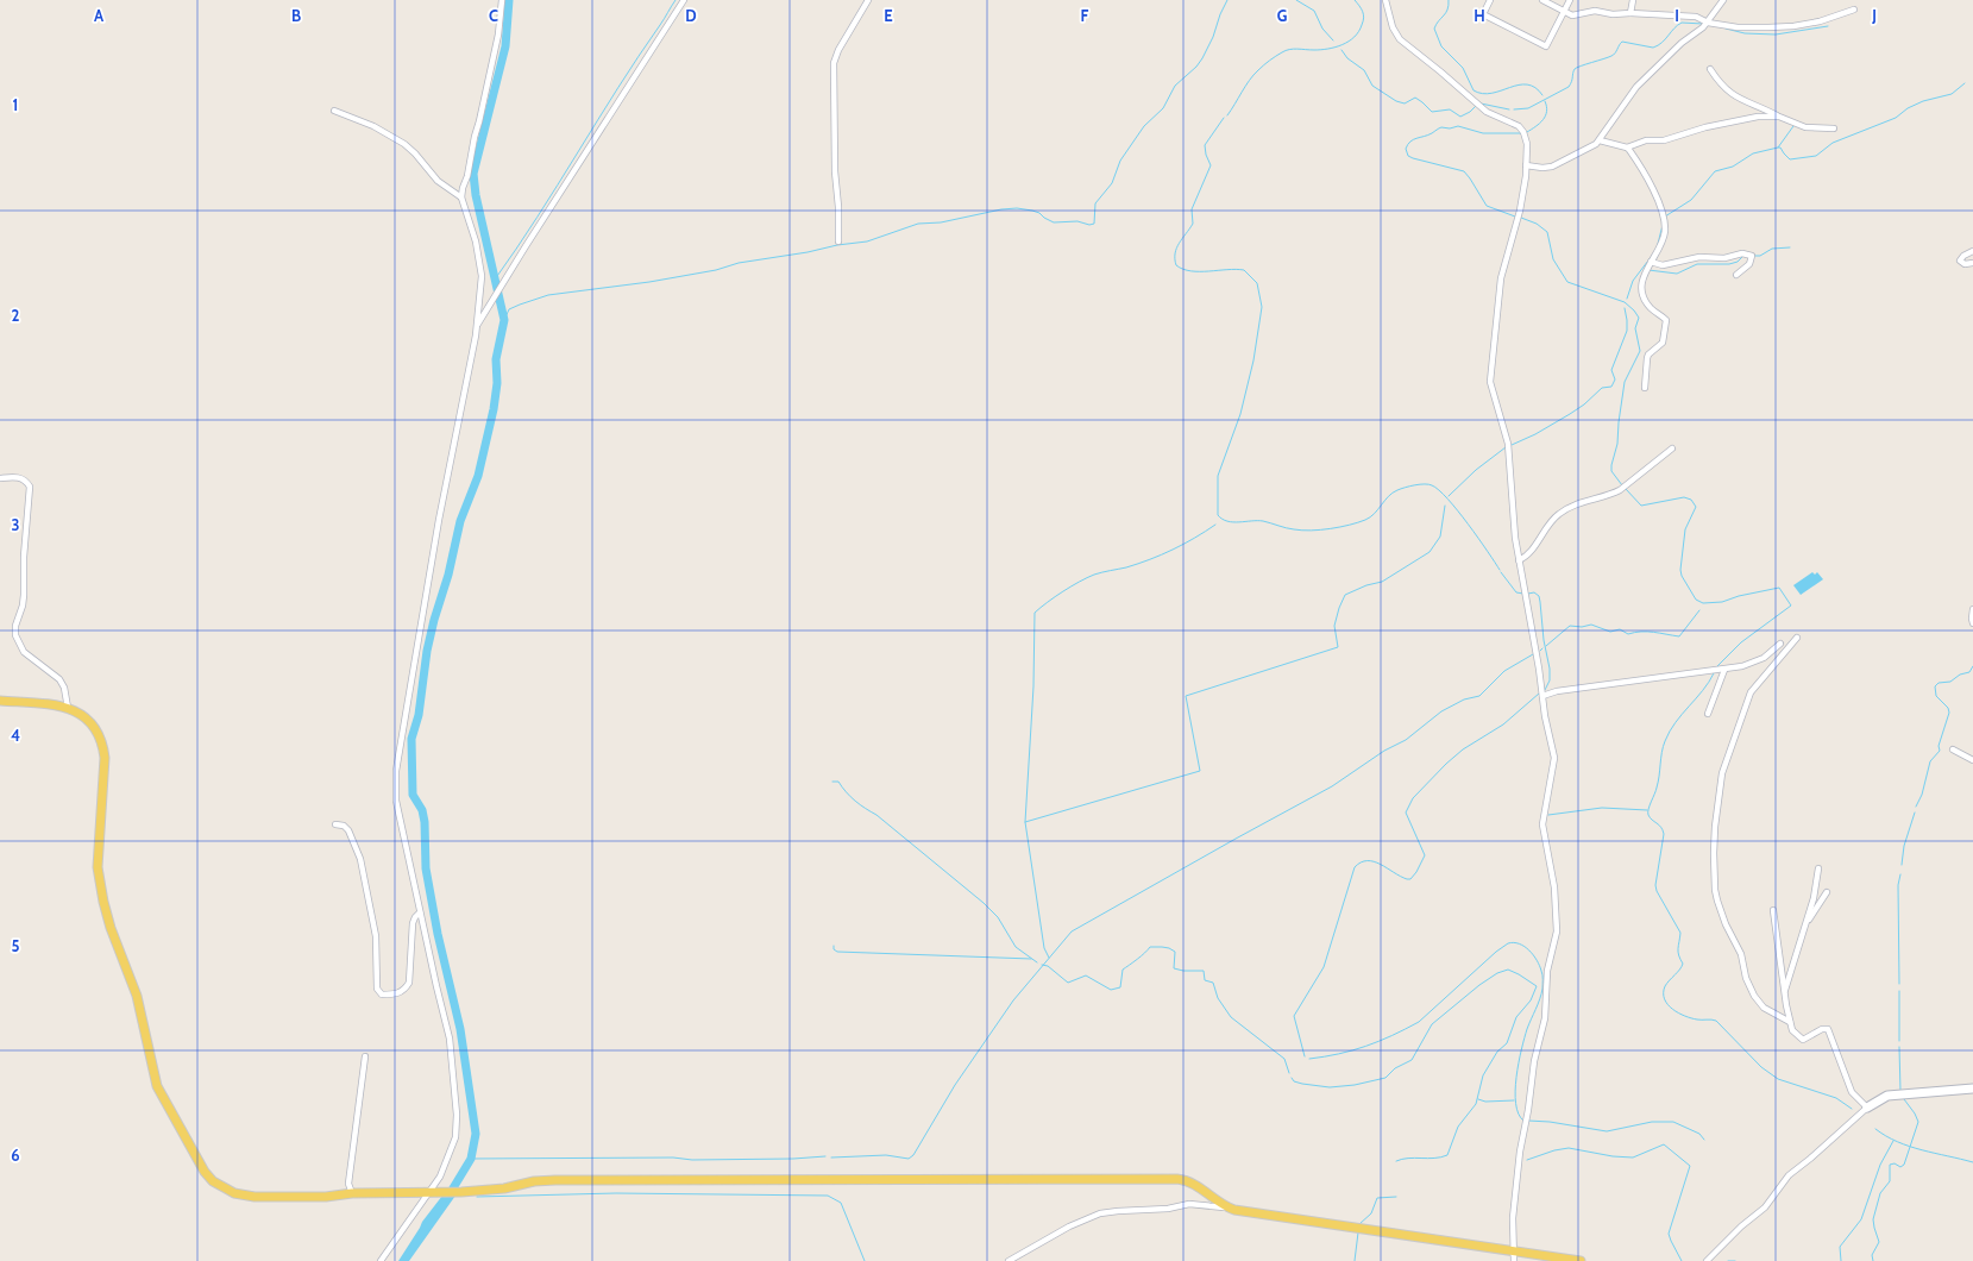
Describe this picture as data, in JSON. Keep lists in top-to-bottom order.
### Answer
{
  "grid": {
    "columns": [
      "A",
      "B",
      "C",
      "D",
      "E",
      "F",
      "G",
      "H",
      "I",
      "J"
    ],
    "rows": [
      "1",
      "2",
      "3",
      "4",
      "5",
      "6"
    ]
  }
}
